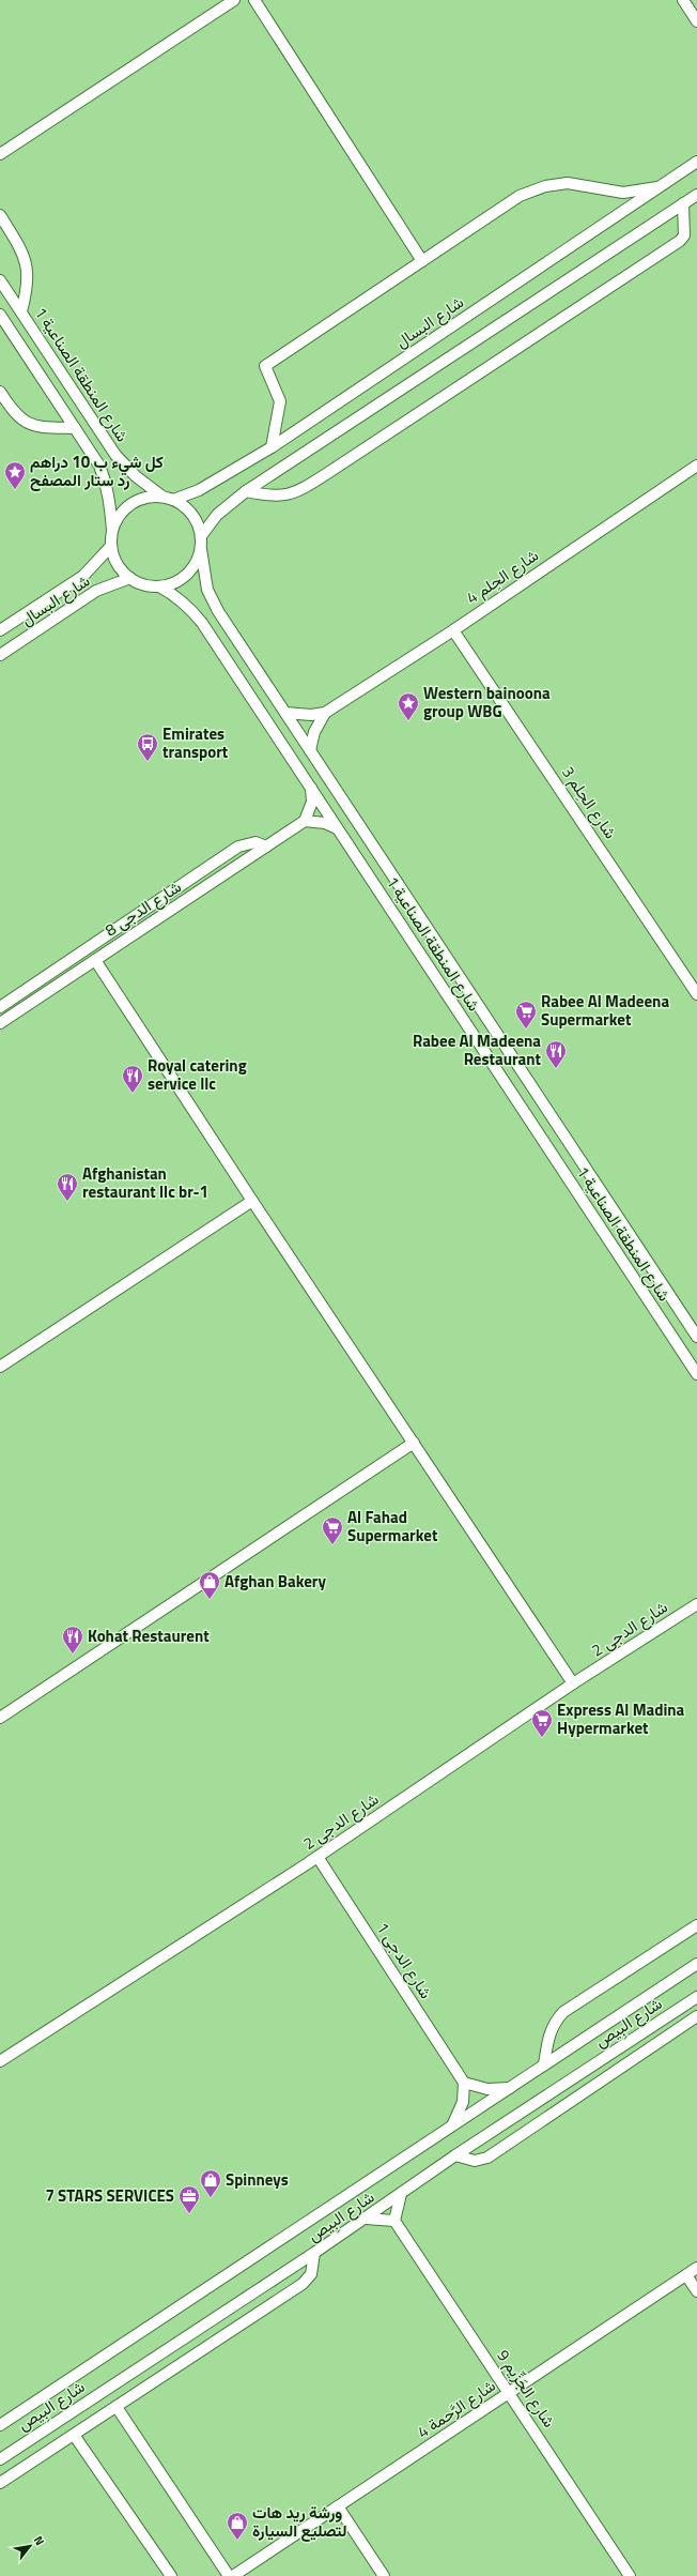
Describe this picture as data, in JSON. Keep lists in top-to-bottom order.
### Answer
{
  "streets": {
    "street": [
      "شارع البسال",
      "شارع المنطقة الصناعية 1",
      "شارع الحِلم 4",
      "شارع الحِلم 3",
      "شارع الدجى 8",
      "شارع الدجى 2",
      "شارع الدجى 1",
      "شارع البِيص",
      "شارع الجَزِّيم 9",
      "شارع الرَّحمة 4"
    ]
  },
  "crossings": [
    ["شارع البسال", "شارع المنطقة الصناعية 1"],
    ["شارع المنطقة الصناعية 1", "شارع الحِلم 4"],
    ["شارع الحِلم 4", "شارع الحِلم 3"],
    ["شارع الدجى 2", "شارع الدجى 1"],
    ["شارع الجَزِّيم 9", "شارع الرَّحمة 4"]
  ],
  "places": {
    "place": ["كل شيء ب 10 دراهم رد ستار المصفح", "Western bainoona group WBG"],
    "bus stop": ["Emirates transport"],
    "supermarket": ["Rabee Al Madeena Supermarket", "Al Fahad Supermarket", "Express Al Madina Hypermarket"],
    "restaurant": [
      "Rabee Al Madeena Restaurant",
      "Royal catering service llc",
      "Afghanistan restaurant llc br-1",
      "Kohat Restaurent"
    ],
    "shop": ["Afghan Bakery", "Spinneys", "ورشة ريد هات لتصليع السيارة"],
    "office": ["7 STARS SERVICES"]
  },
  "north": "top right"
}
